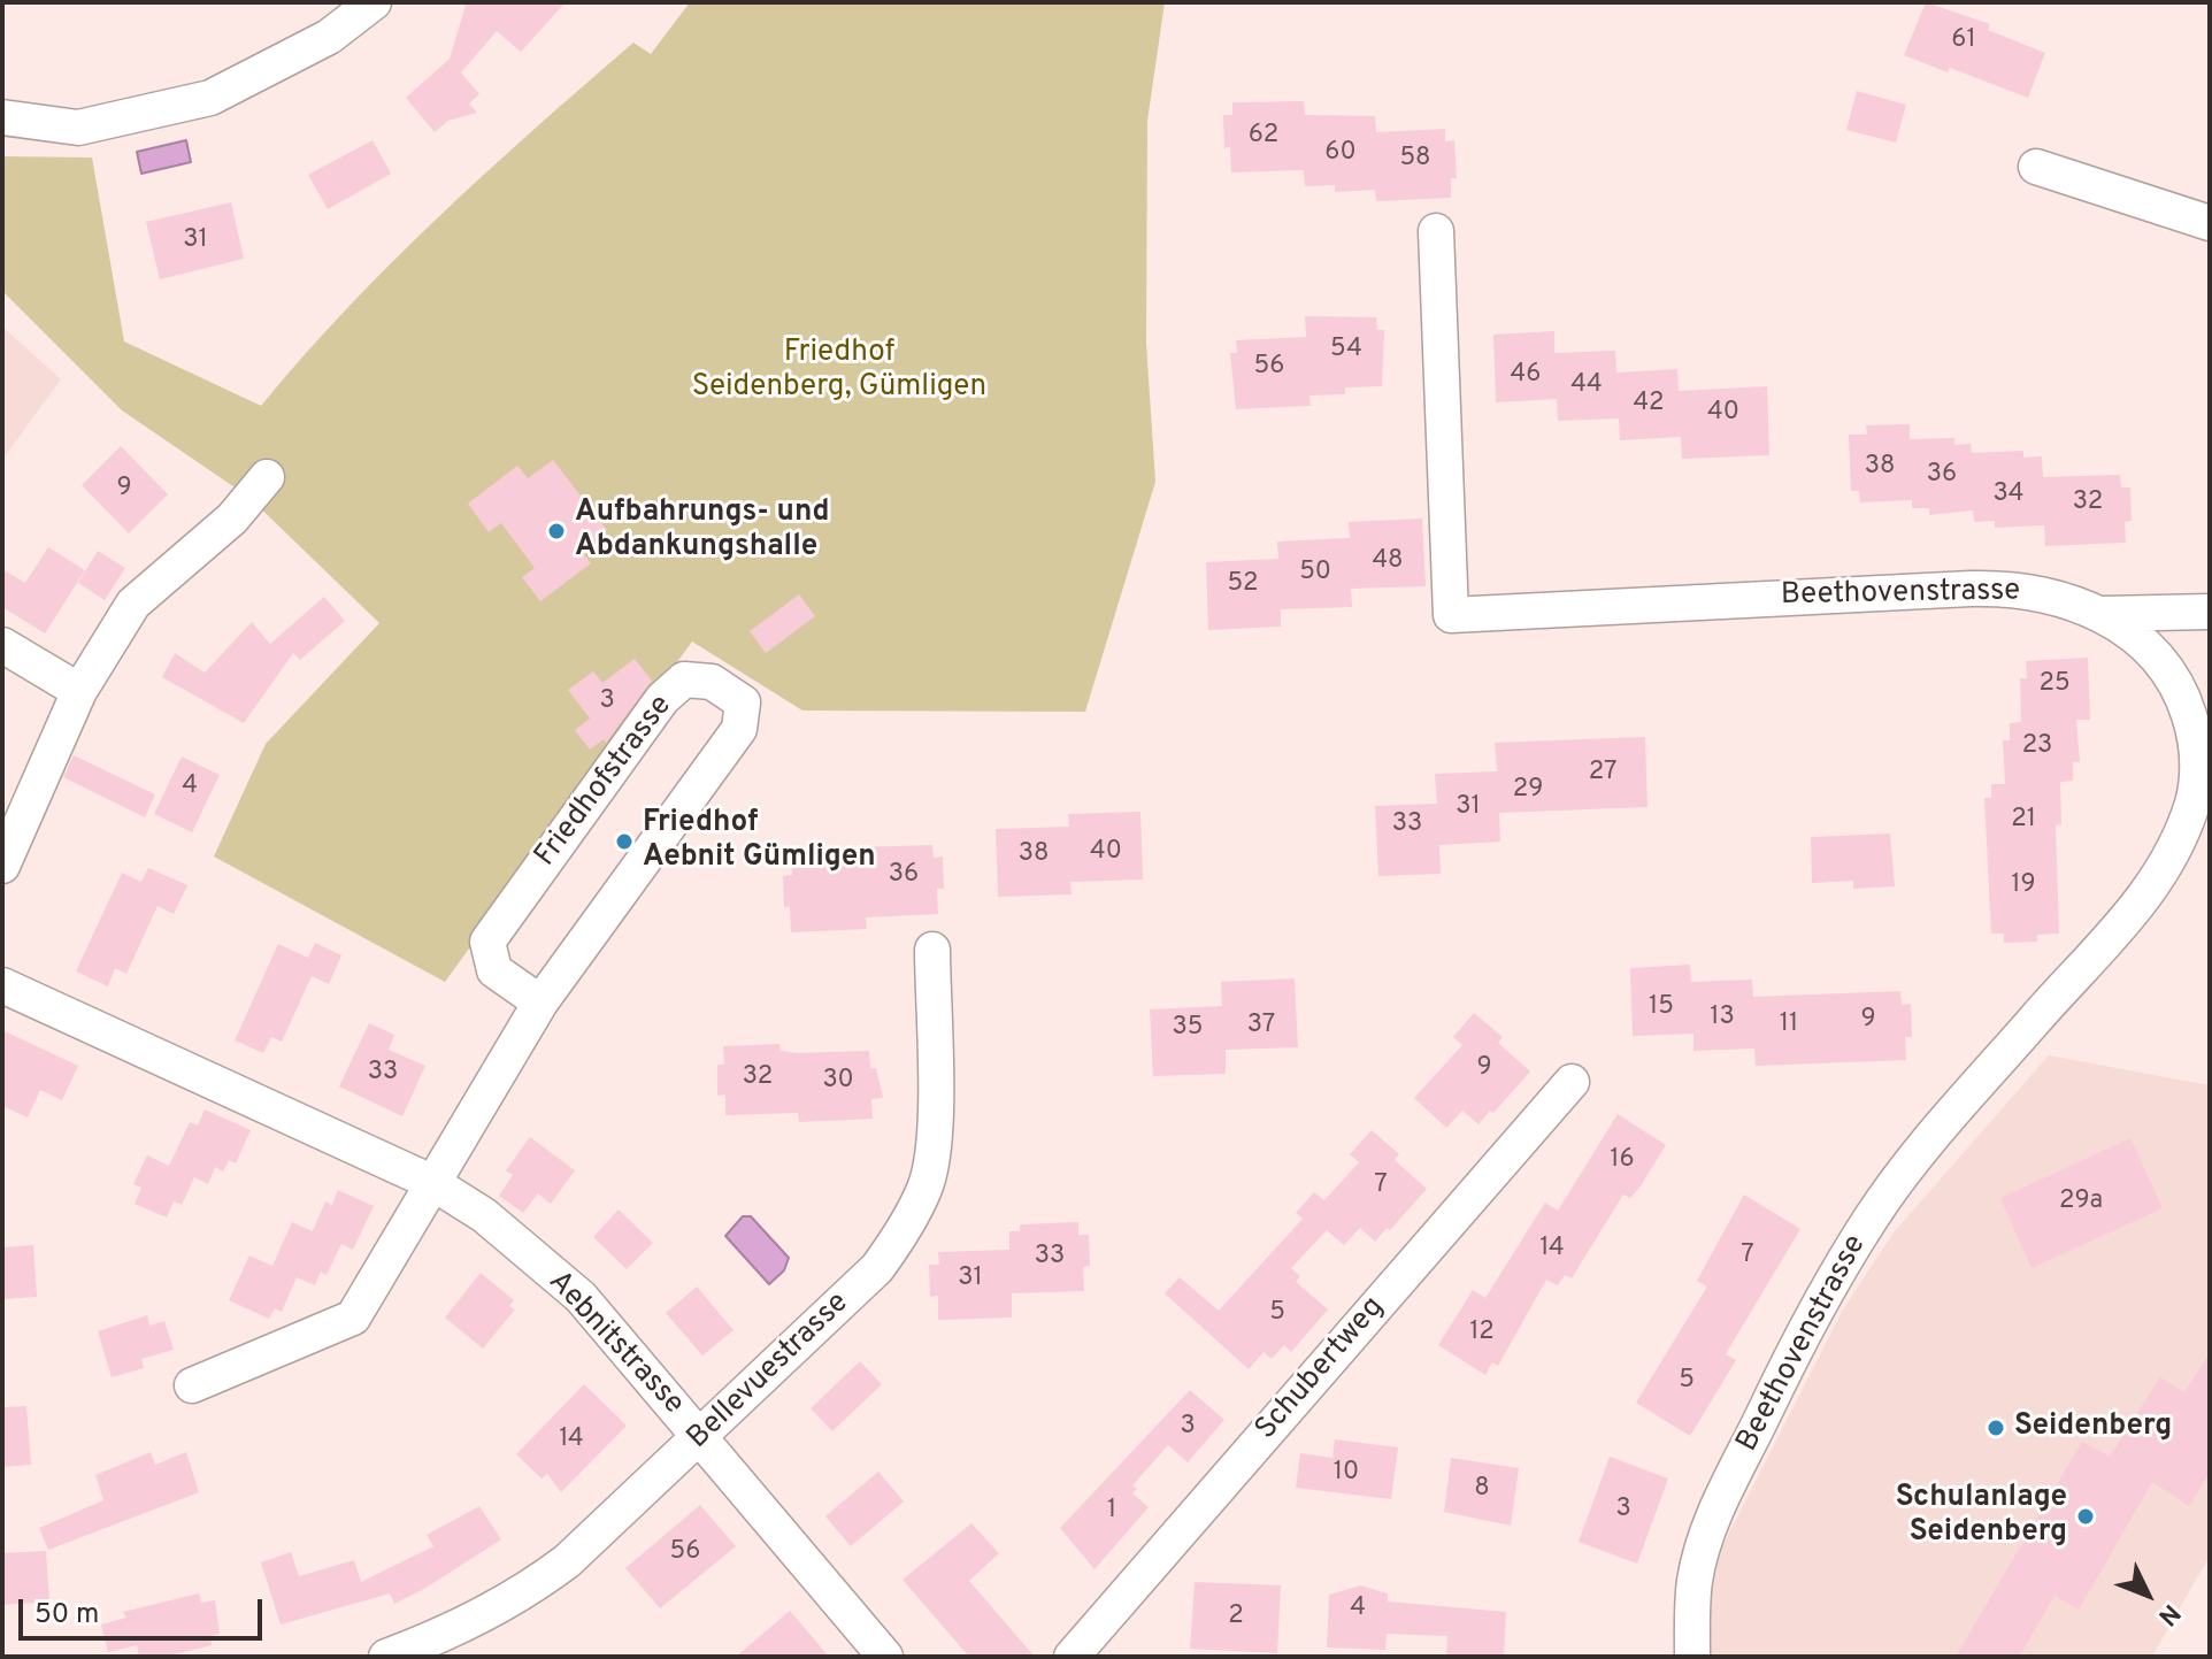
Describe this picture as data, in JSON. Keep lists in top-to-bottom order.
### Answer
{
  "streets": {
    "street": [
      "Beethovenstrasse",
      "Friedhofstrasse",
      "Aebnitstrasse",
      "Schubertweg",
      "Bellevuestrasse"
    ]
  },
  "crossings": [
    ["Friedhofstrasse", "Aebnitstrasse"],
    ["Aebnitstrasse", "Bellevuestrasse"]
  ],
  "parks": ["Friedhof Seidenberg, Gümligen"],
  "places": [
    "Aufbahrungs- und Abdankungshalle",
    "Friedhof Aebnit Gümligen",
    "Seidenberg",
    "Schulanlage Seidenberg"
  ],
  "house_numbers": [
    "61",
    "62",
    "60",
    "58",
    "31",
    "54",
    "56",
    "46",
    "44",
    "42",
    "40",
    "38",
    "36",
    "9",
    "34",
    "32",
    "48",
    "50",
    "52",
    "25",
    "3",
    "23",
    "27",
    "4",
    "29",
    "31",
    "21",
    "33",
    "40",
    "38",
    "36",
    "19",
    "15",
    "13",
    "9",
    "11",
    "37",
    "35",
    "9",
    "33",
    "32",
    "30",
    "16",
    "7",
    "29a",
    "14",
    "7",
    "33",
    "31",
    "5",
    "12",
    "5",
    "3",
    "14",
    "10",
    "8",
    "3",
    "1",
    "56",
    "4",
    "2"
  ],
  "scale_bar": "50 m",
  "north": "bottom right"
}
